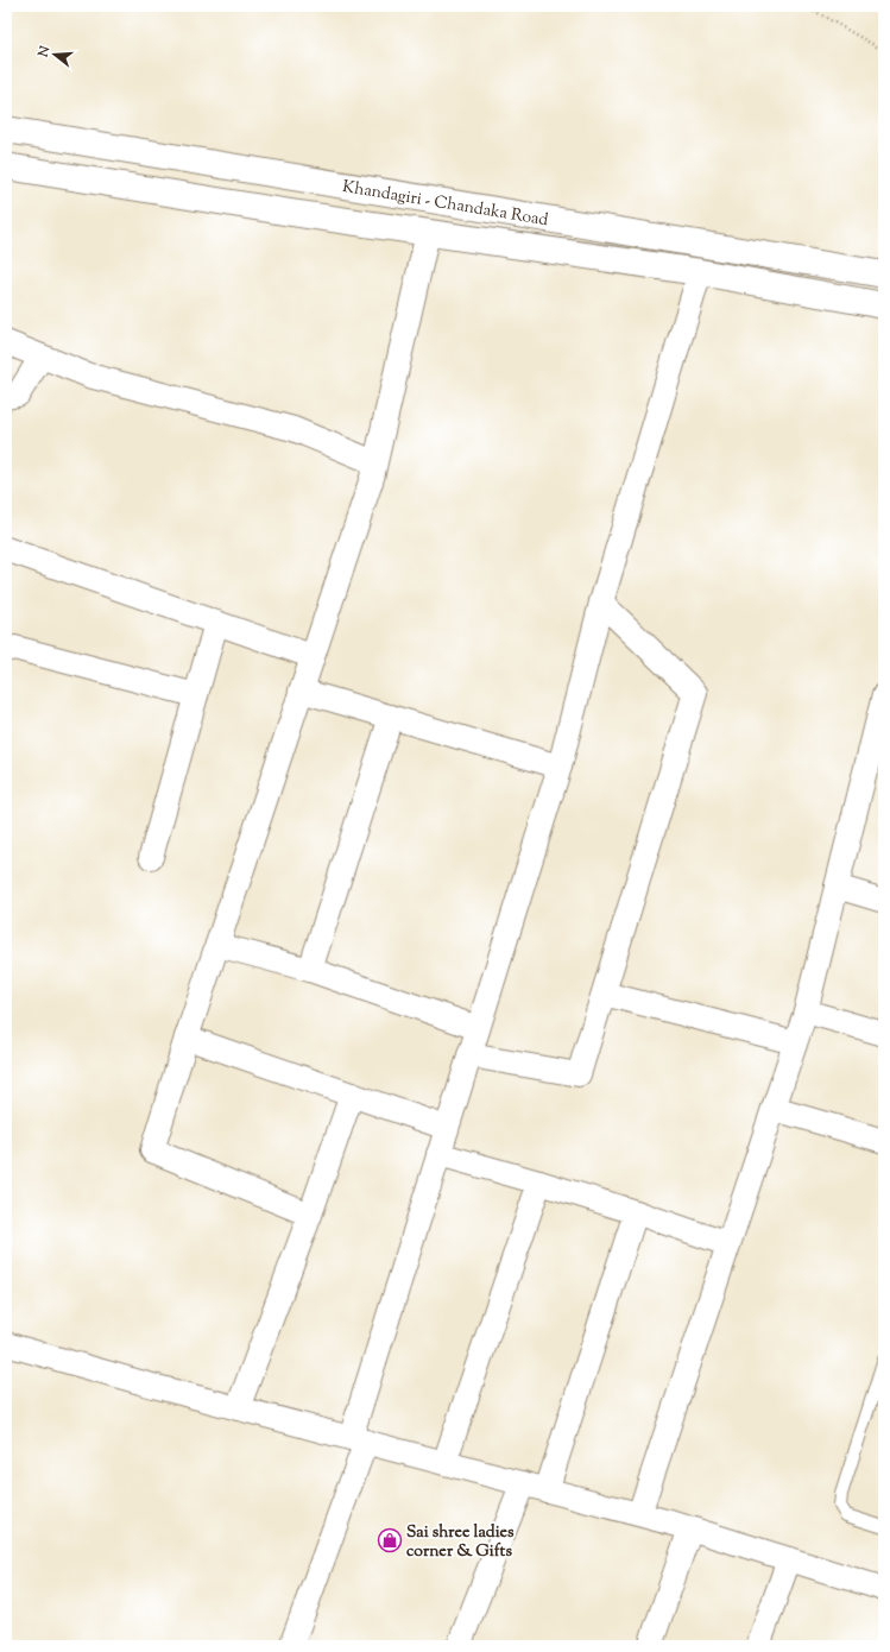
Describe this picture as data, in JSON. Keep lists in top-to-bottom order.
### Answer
{
  "streets": {
    "main road": ["Khandagiri - Chandaka Road"]
  },
  "places": {
    "shop": ["Sai shree ladies corner & Gifts"]
  },
  "north": "left"
}
